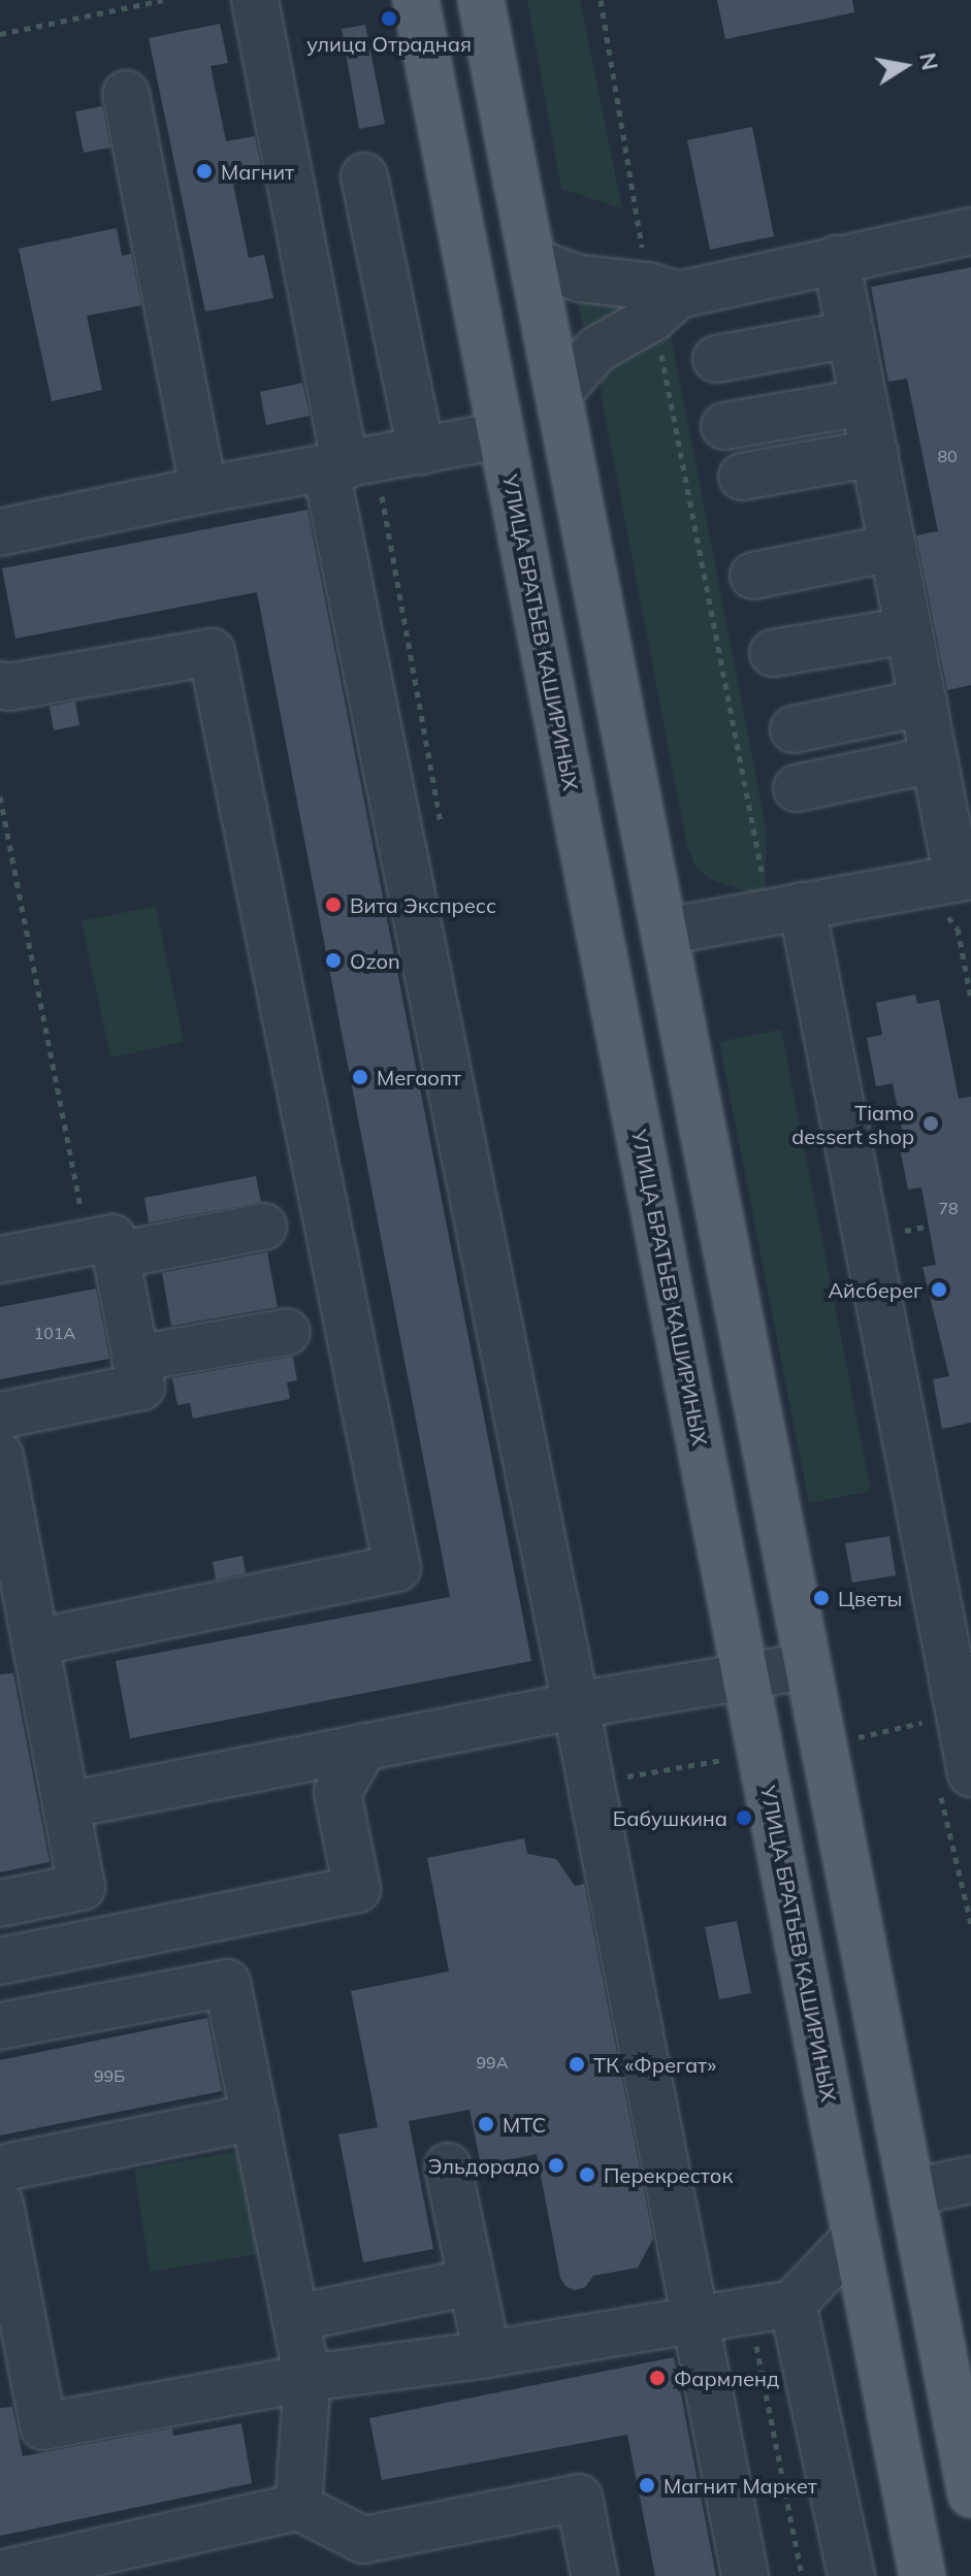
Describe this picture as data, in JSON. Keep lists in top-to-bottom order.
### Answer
{
  "streets": {
    "main road": ["УЛИЦА БРАТЬЕВ КАШИРИНЫХ"]
  },
  "places": [
    "улица Отрадная",
    "Магнит",
    "Вита Экспресс",
    "Ozon",
    "Мегаопт",
    "Tiamo dessert shop",
    "Айсберег",
    "Цветы",
    "Бабушкина",
    "ТК «Фрегат»",
    "МТС",
    "Эльдорадо",
    "Перекресток",
    "Фармленд",
    "Магнит Маркет"
  ],
  "house_numbers": [
    "80",
    "78",
    "101А",
    "99А",
    "99Б"
  ],
  "north": "right"
}
